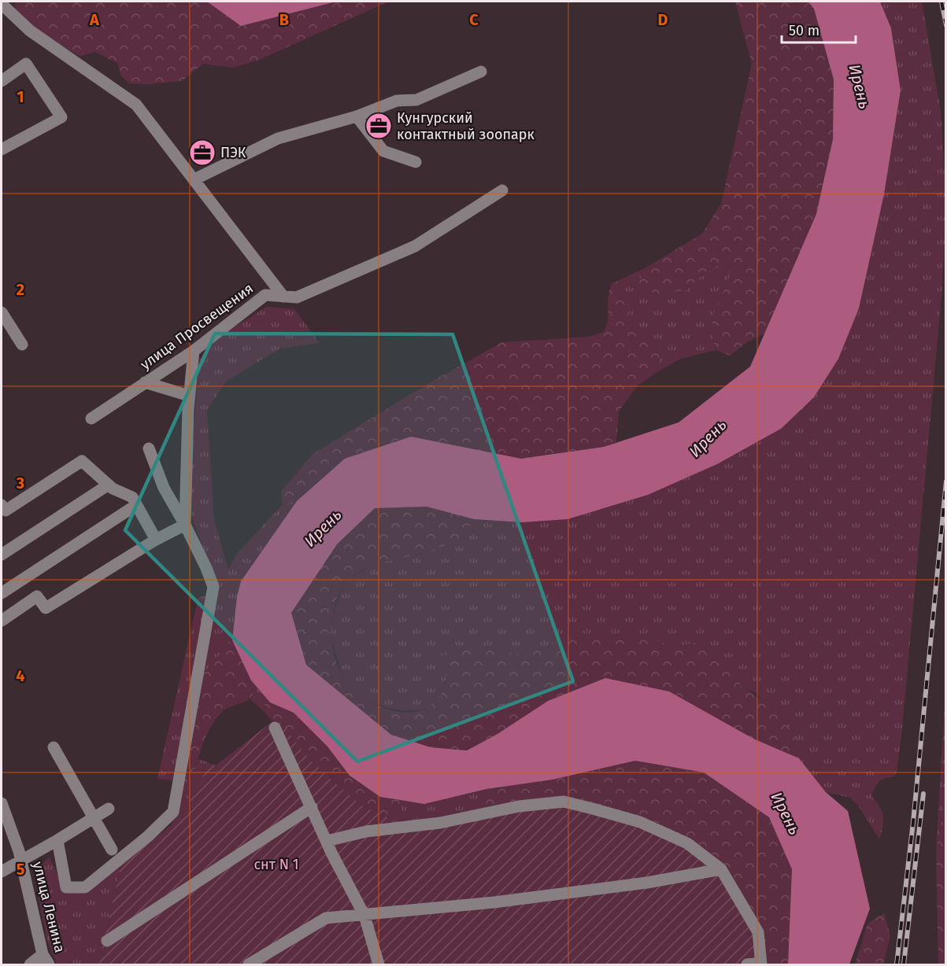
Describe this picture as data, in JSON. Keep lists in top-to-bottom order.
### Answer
{
  "streets": {
    "street": ["улица Просвещения", "улица Ленина"]
  },
  "water": ["Ирень"],
  "parks": ["снт N 1"],
  "places": {
    "office": ["Кунгурский контактный зоопарк", "ПЭК"]
  },
  "scale_bar": "50 m",
  "grid": {
    "columns": [
      "A",
      "B",
      "C",
      "D"
    ],
    "rows": [
      "1",
      "2",
      "3",
      "4",
      "5"
    ]
  }
}
